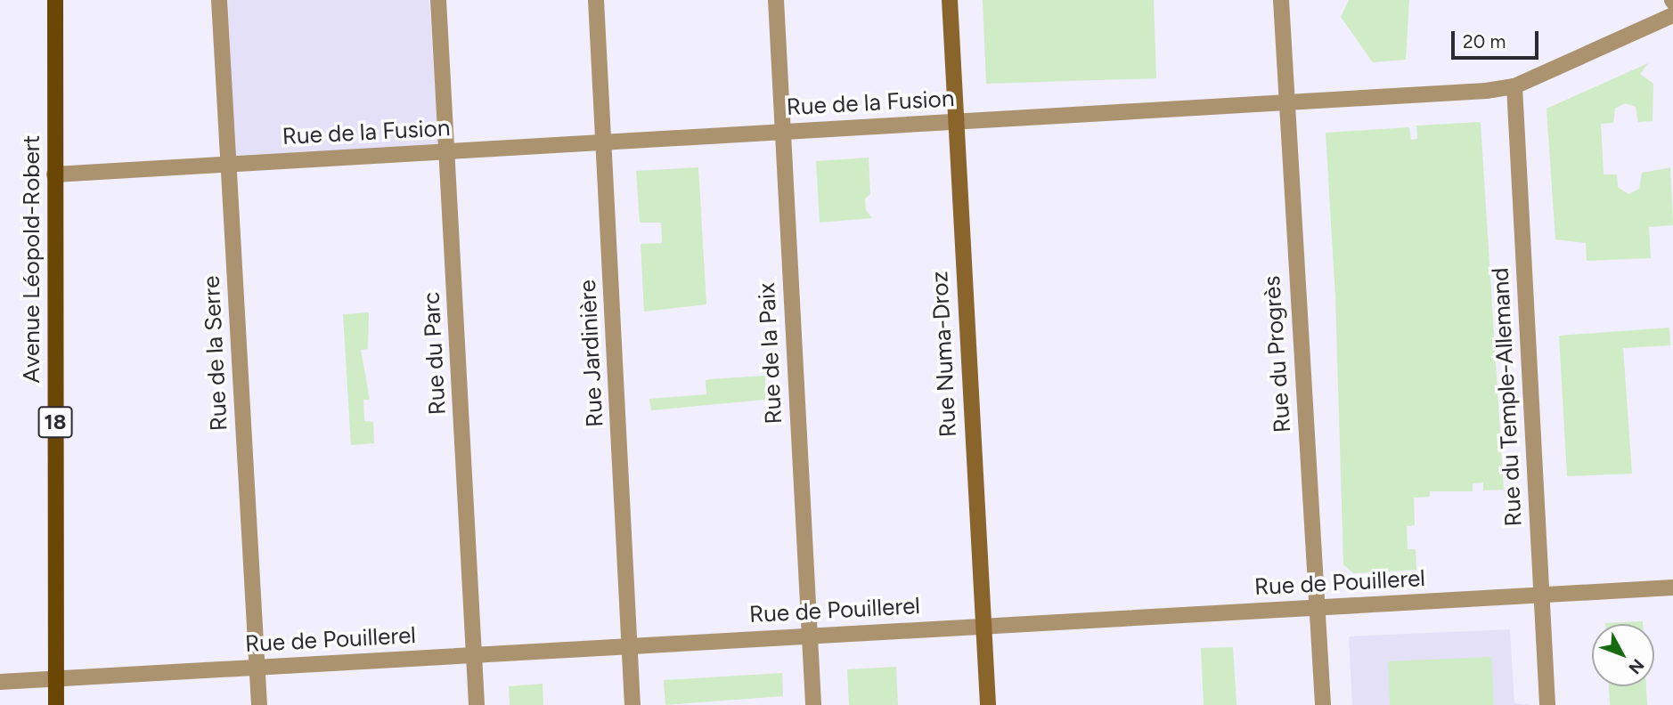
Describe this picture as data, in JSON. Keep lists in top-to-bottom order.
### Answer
{
  "streets": {
    "main road": ["Avenue Léopold-Robert", "Rue Numa-Droz", "18"],
    "street": [
      "Rue de la Fusion",
      "Rue de la Serre",
      "Rue du Parc",
      "Rue Jardinière",
      "Rue de la Paix",
      "Rue du Progrès",
      "Rue du Temple-Allemand",
      "Rue de Pouillerel"
    ]
  },
  "crossings": [
    ["Rue de la Fusion", "Avenue Léopold-Robert"],
    ["Rue de la Fusion", "Rue de la Serre"],
    ["Rue de la Fusion", "Rue du Parc"],
    ["Rue de la Fusion", "Rue Jardinière"],
    ["Rue de la Fusion", "Rue de la Paix"],
    ["Rue de la Fusion", "Rue Numa-Droz"],
    ["Rue de la Fusion", "Rue du Progrès"],
    ["Rue de la Fusion", "Rue du Temple-Allemand"],
    ["Avenue Léopold-Robert", "Rue de Pouillerel"],
    ["Rue de la Serre", "Rue de Pouillerel"],
    ["Rue du Parc", "Rue de Pouillerel"],
    ["Rue Jardinière", "Rue de Pouillerel"],
    ["Rue de la Paix", "Rue de Pouillerel"],
    ["Rue Numa-Droz", "Rue de Pouillerel"],
    ["Rue du Progrès", "Rue de Pouillerel"],
    ["Rue du Temple-Allemand", "Rue de Pouillerel"]
  ],
  "scale_bar": "20 m",
  "north": "bottom right"
}
